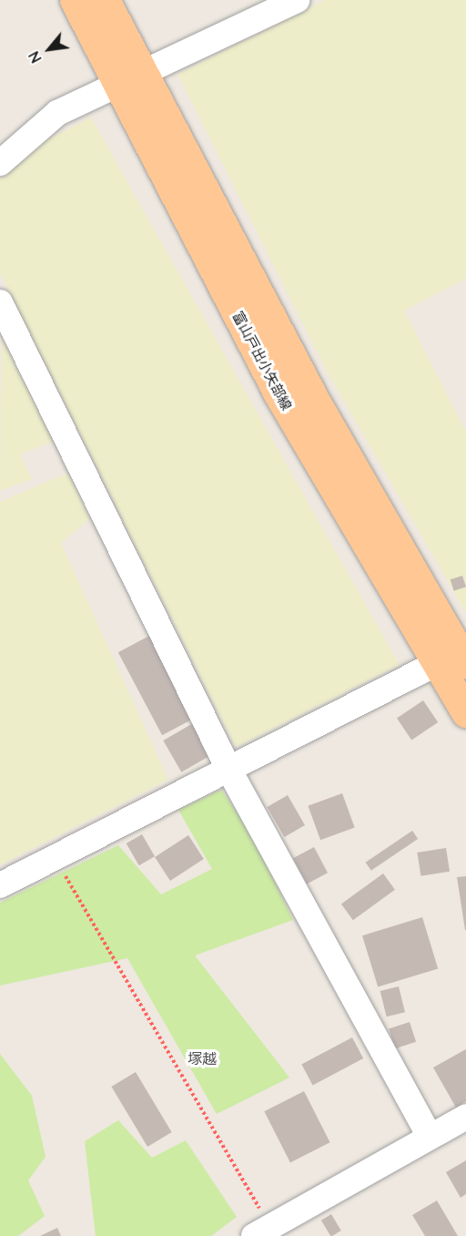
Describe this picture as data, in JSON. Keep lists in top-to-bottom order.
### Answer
{
  "streets": {
    "main road": ["富山戸出小矢部線"]
  },
  "districts": ["塚越"],
  "north": "bottom left"
}
